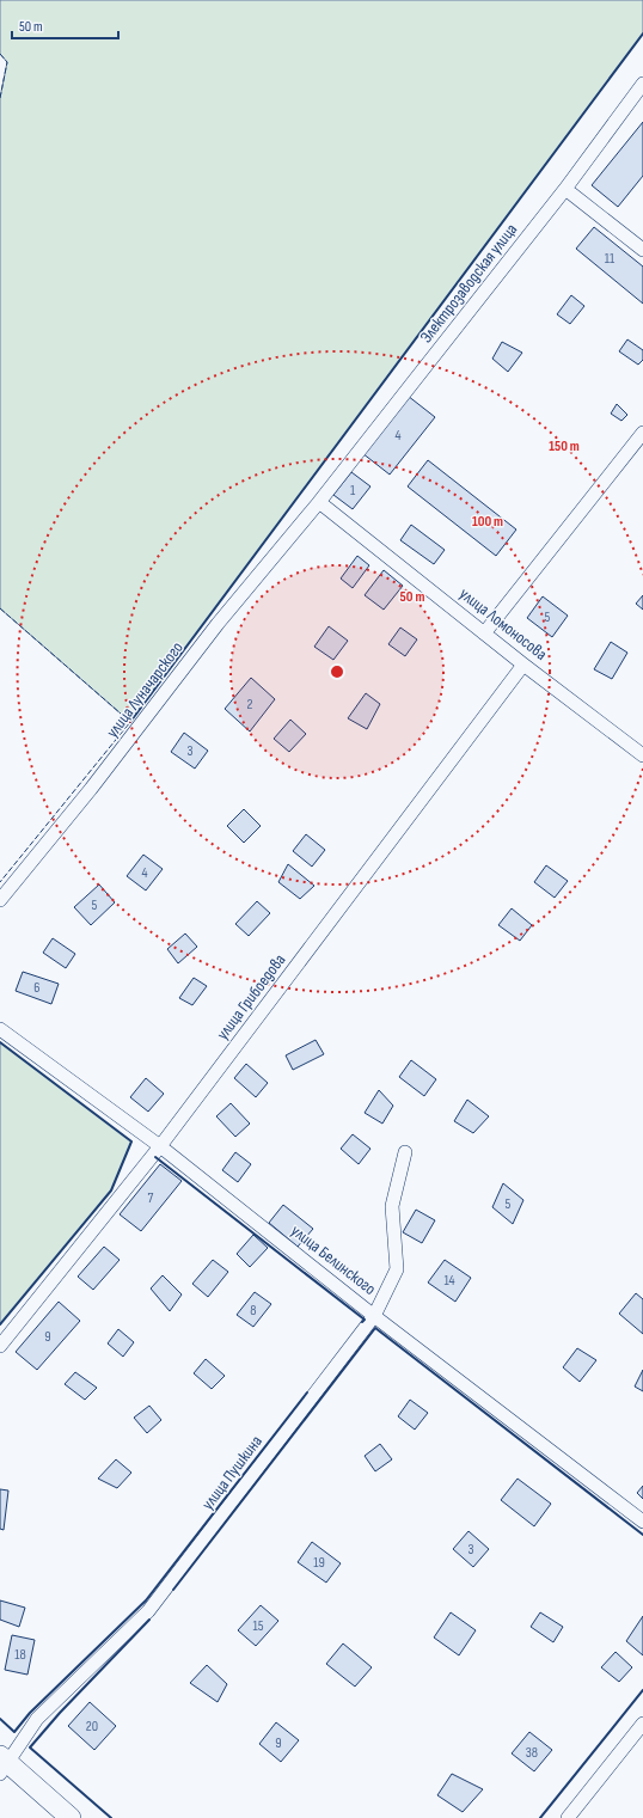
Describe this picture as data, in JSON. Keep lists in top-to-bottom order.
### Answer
{
  "streets": {
    "street": [
      "Электрозаводская улица",
      "улица Ломоносова",
      "улица Луначарского",
      "улица Грибоедова",
      "улица Белинского",
      "улица Пушкина"
    ]
  },
  "crossings": [
    ["Электрозаводская улица", "улица Ломоносова"],
    ["Электрозаводская улица", "улица Луначарского"],
    ["улица Ломоносова", "улица Луначарского"],
    ["улица Ломоносова", "улица Грибоедова"],
    ["улица Грибоедова", "улица Белинского"],
    ["улица Белинского", "улица Пушкина"]
  ],
  "house_numbers": [
    "11",
    "4",
    "1",
    "5",
    "2",
    "3",
    "4",
    "5",
    "6",
    "7",
    "5",
    "14",
    "8",
    "9",
    "3",
    "19",
    "15",
    "18",
    "20",
    "9",
    "38"
  ],
  "scale_bar": "50 m",
  "rings": ["150 m", "100 m", "50 m"]
}
